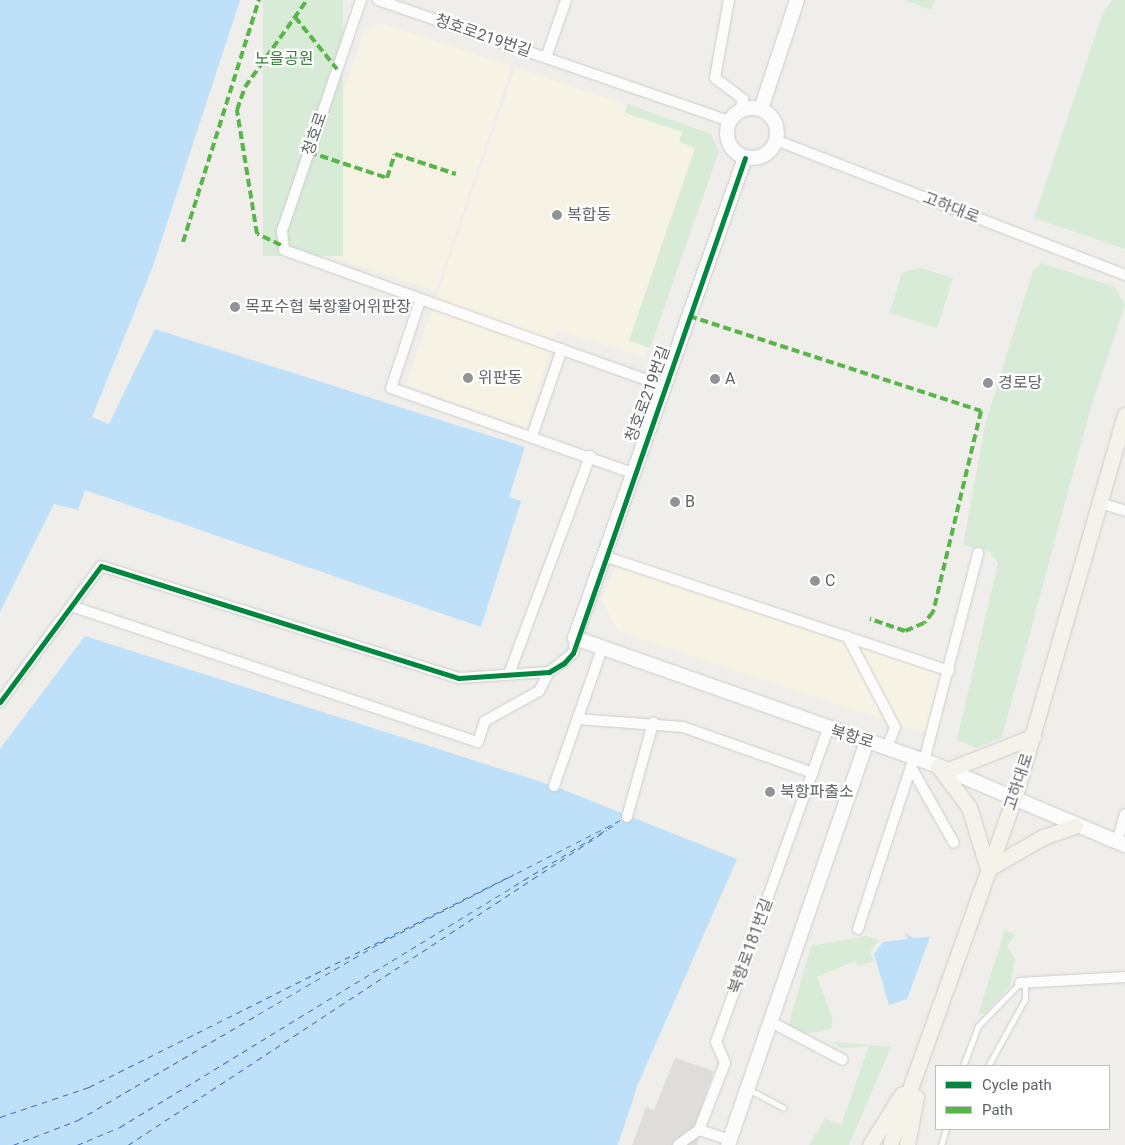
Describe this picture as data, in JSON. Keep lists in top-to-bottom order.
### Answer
{
  "streets": {
    "main road": ["고하대로"],
    "street": [
      "청호로219번길",
      "청호로",
      "북항로",
      "북항로181번길"
    ]
  },
  "crossings": [
    ["청호로219번길", "청호로"],
    ["청호로219번길", "고하대로"],
    ["청호로219번길", "북항로"],
    ["고하대로", "북항로"],
    ["북항로", "북항로181번길"]
  ],
  "parks": ["노을공원"],
  "places": [
    "복합동",
    "목포수협 북항활어위판장",
    "위판동",
    "A",
    "경로당",
    "B",
    "C",
    "북항파출소"
  ],
  "legend": ["Cycle path", "Path"]
}
